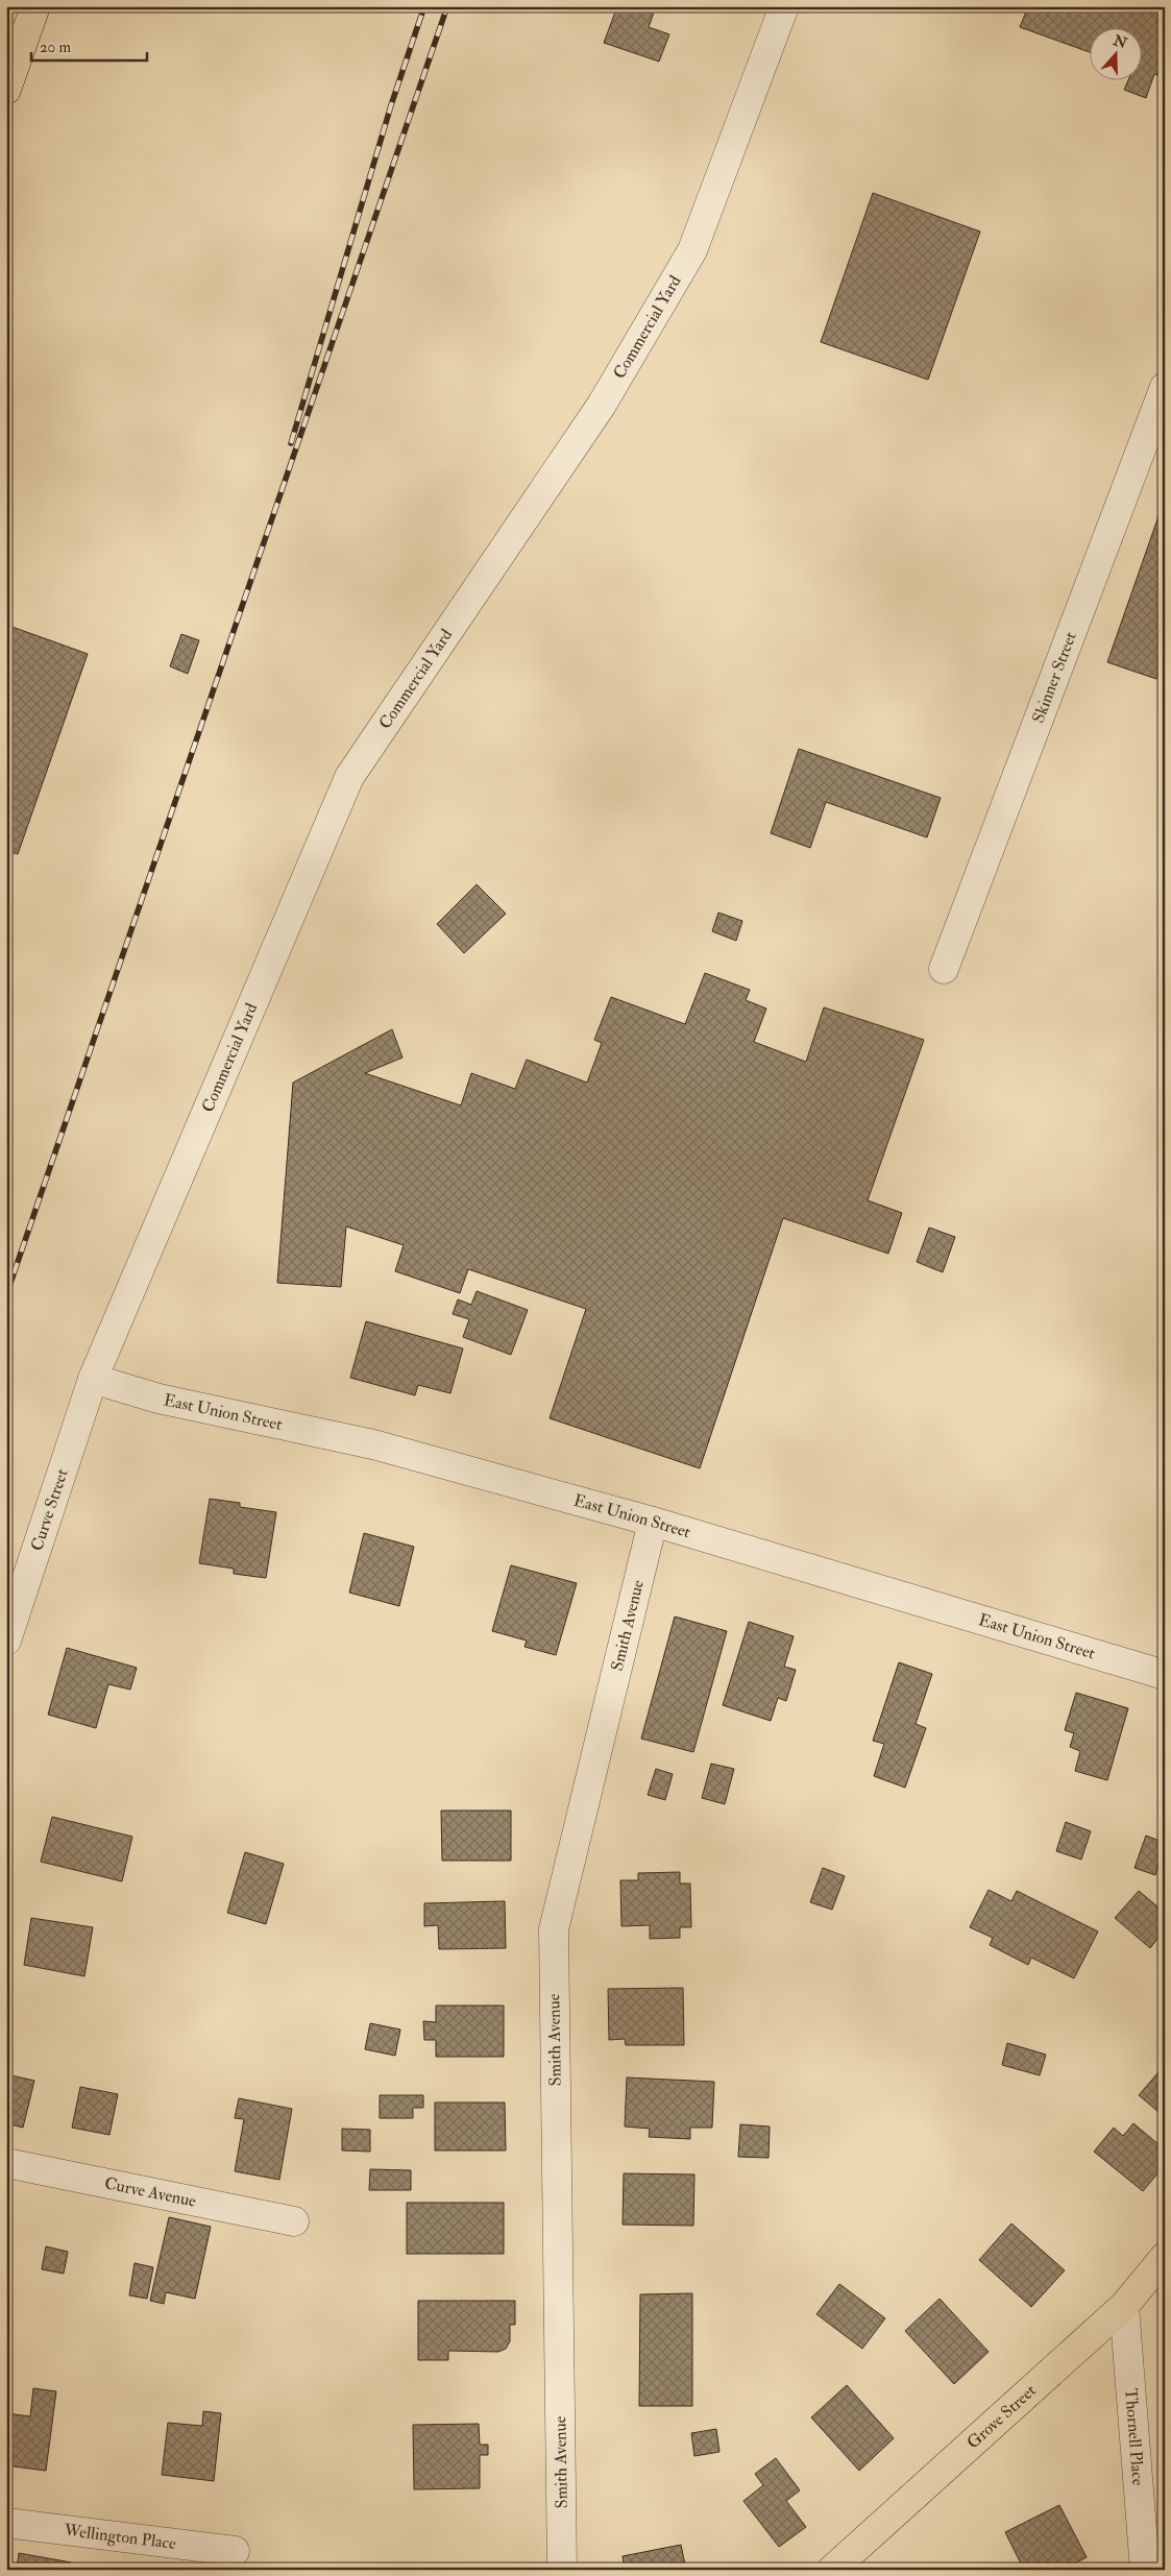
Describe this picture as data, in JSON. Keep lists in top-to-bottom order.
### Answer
{
  "streets": {
    "main road": ["Grove Street"],
    "street": [
      "Commercial Yard",
      "Skinner Street",
      "East Union Street",
      "Curve Street",
      "Smith Avenue",
      "Curve Avenue",
      "Thornell Place",
      "Wellington Place"
    ]
  },
  "crossings": [
    ["Commercial Yard", "East Union Street"],
    ["Commercial Yard", "Curve Street"],
    ["East Union Street", "Curve Street"],
    ["East Union Street", "Smith Avenue"],
    ["Grove Street", "Thornell Place"]
  ],
  "scale_bar": "20 m",
  "north": "top"
}
